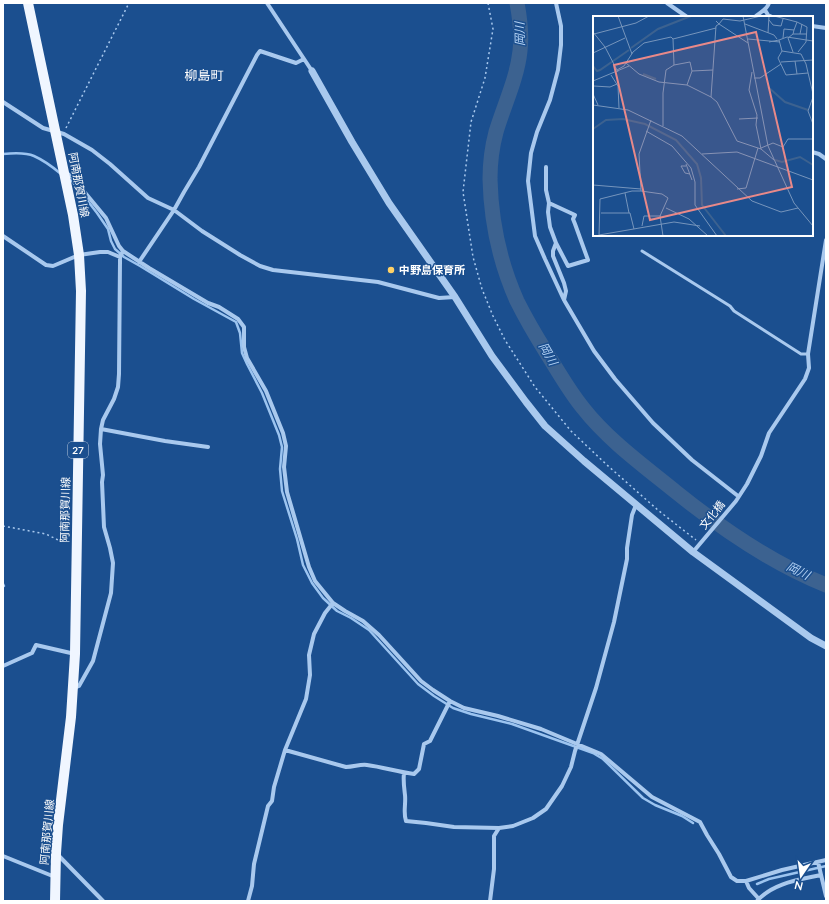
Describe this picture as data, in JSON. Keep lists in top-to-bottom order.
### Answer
{
  "streets": {
    "main road": ["阿南那賀川線", "27"],
    "street": ["文化橋"]
  },
  "districts": ["柳島町"],
  "water": ["岡川"],
  "places": ["中野島保育所"],
  "north": "bottom"
}
